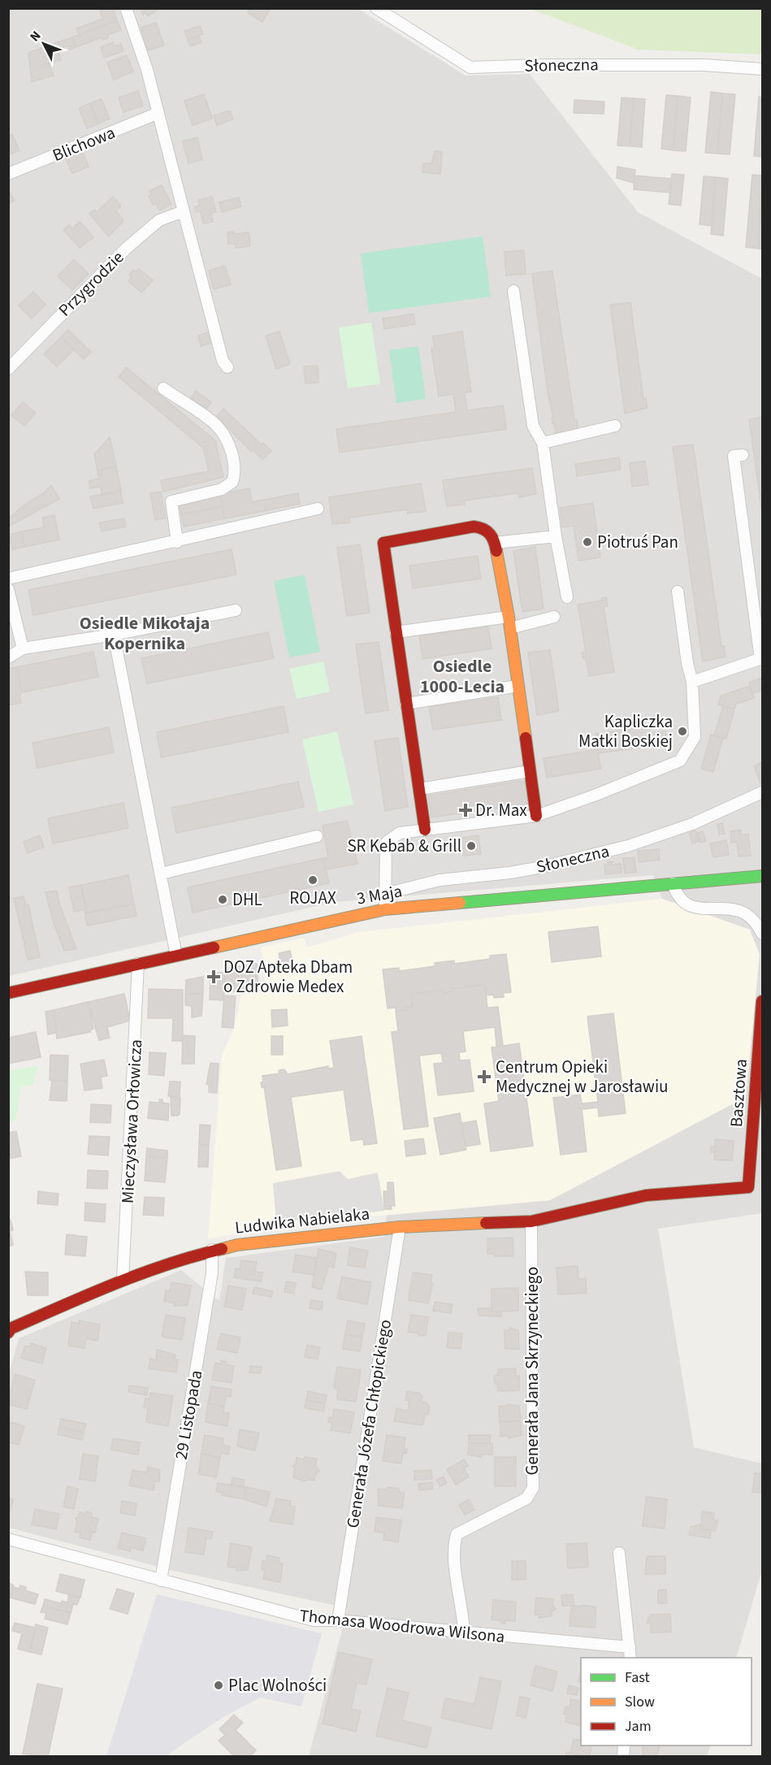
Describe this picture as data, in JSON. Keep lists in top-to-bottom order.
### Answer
{
  "streets": {
    "street": [
      "Słoneczna",
      "Blichowa",
      "Przygrodzie",
      "3 Maja",
      "Basztowa",
      "Mieczysława Orłowicza",
      "Ludwika Nabielaka",
      "Generała Jana Skrzyneckiego",
      "29 Listopada",
      "Generała Józefa Chłopickiego",
      "Thomasa Woodrowa Wilsona"
    ]
  },
  "crossings": [
    ["Słoneczna", "3 Maja"],
    ["3 Maja", "Mieczysława Orłowicza"],
    ["Basztowa", "Ludwika Nabielaka"],
    ["Mieczysława Orłowicza", "Ludwika Nabielaka"],
    ["Ludwika Nabielaka", "Generała Jana Skrzyneckiego"],
    ["Ludwika Nabielaka", "29 Listopada"],
    ["Ludwika Nabielaka", "Generała Józefa Chłopickiego"],
    ["Generała Jana Skrzyneckiego", "Thomasa Woodrowa Wilsona"],
    ["29 Listopada", "Thomasa Woodrowa Wilsona"],
    ["Generała Józefa Chłopickiego", "Thomasa Woodrowa Wilsona"]
  ],
  "districts": ["Osiedle Mikołaja Kopernika", "Osiedle 1000-Lecia"],
  "places": {
    "other": [
      "Piotruś Pan",
      "Kapliczka Matki Boskiej",
      "SR Kebab & Grill",
      "ROJAX",
      "DHL",
      "Plac Wolności"
    ],
    "health": ["Dr. Max", "DOZ Apteka Dbam o Zdrowie Medex", "Centrum Opieki Medycznej w Jarosławiu"]
  },
  "legend": ["Fast", "Slow", "Jam"],
  "north": "top left"
}
